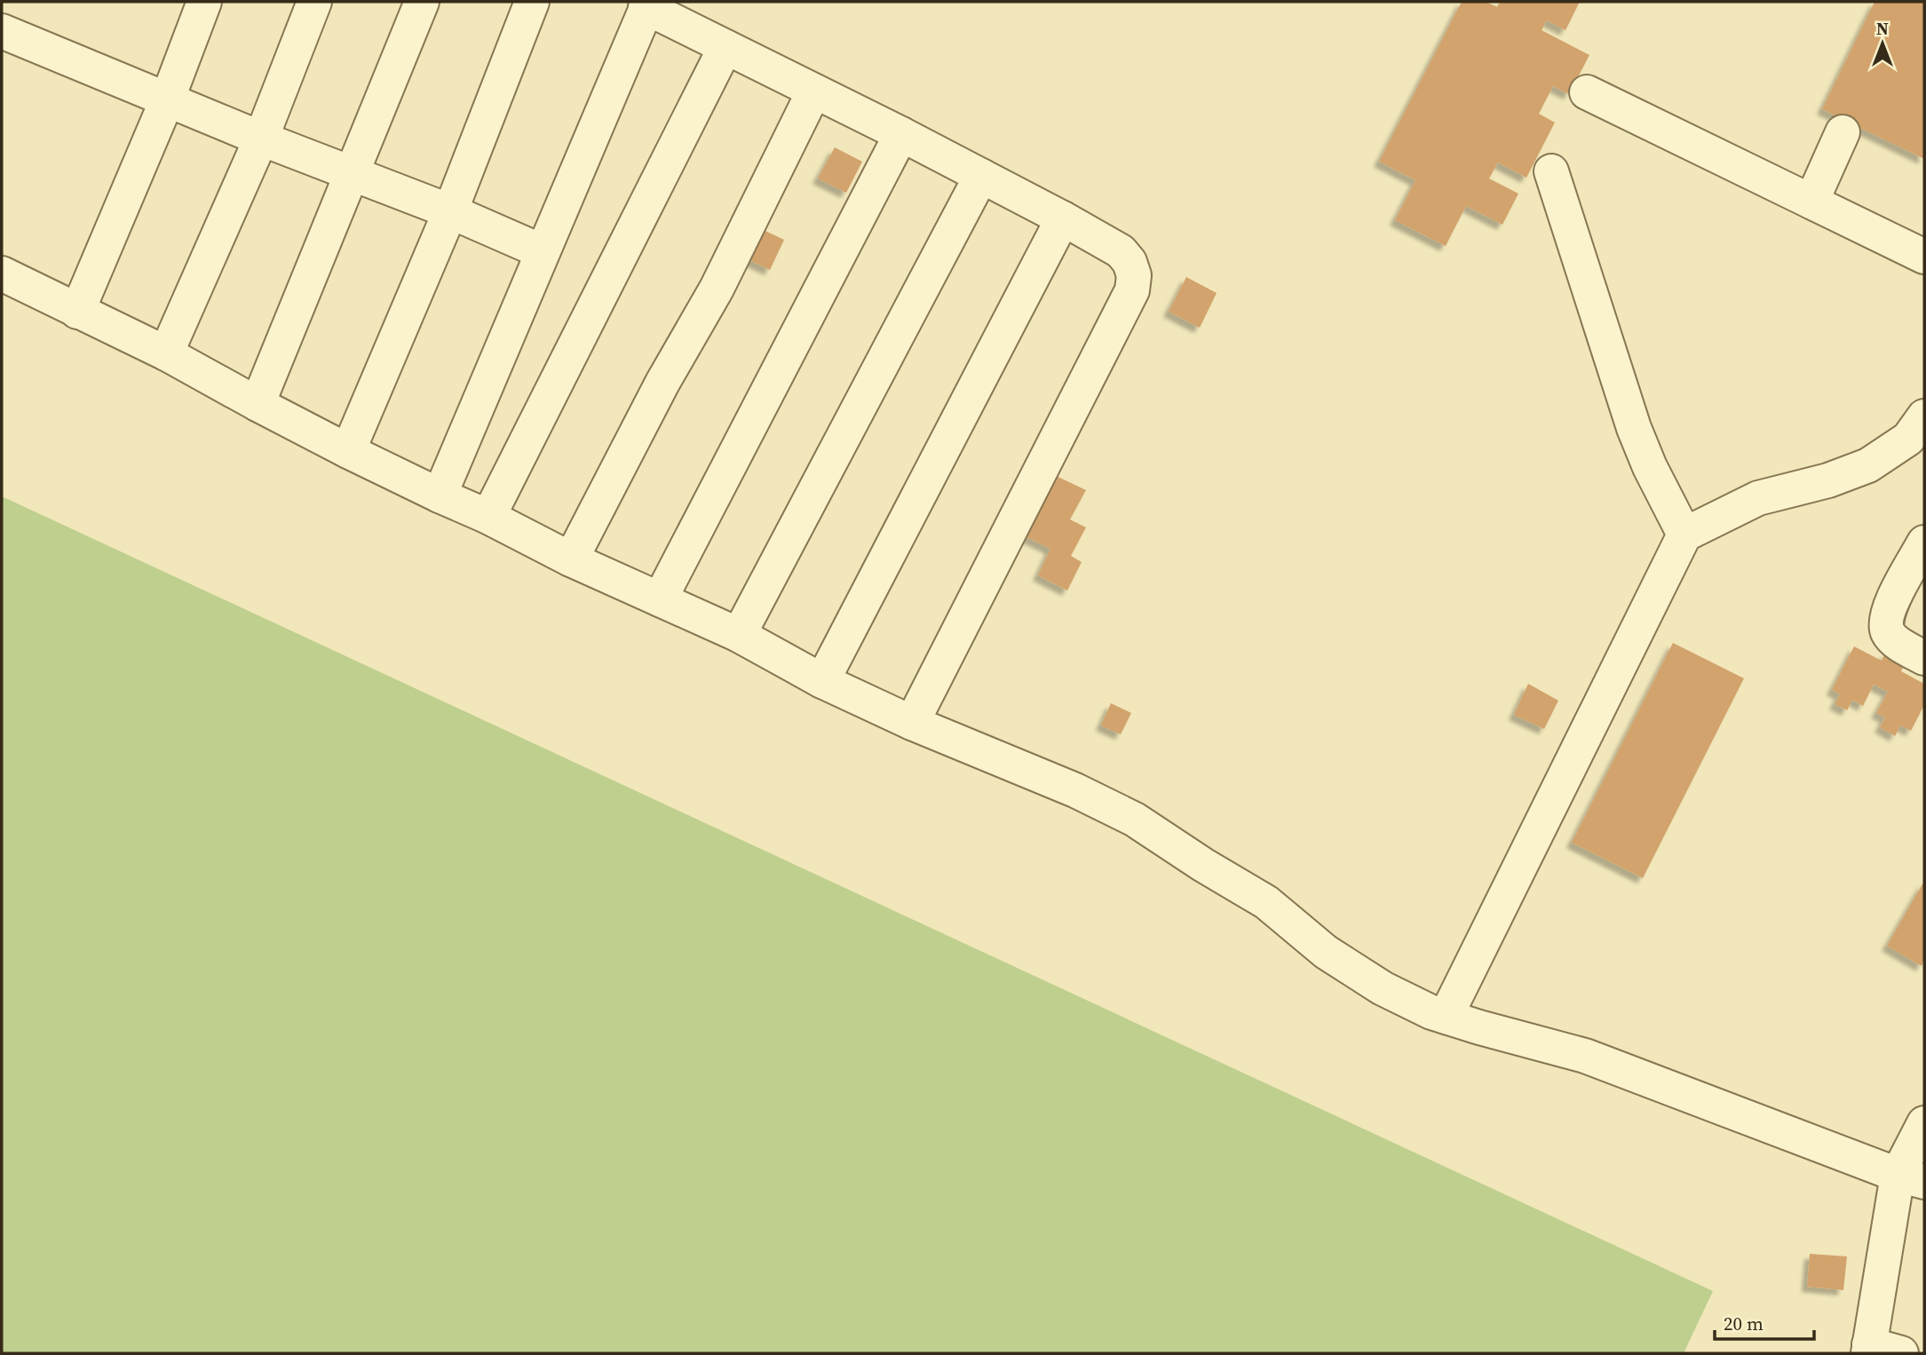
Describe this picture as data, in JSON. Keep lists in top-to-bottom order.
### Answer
{
  "scale_bar": "20 m",
  "north": "top"
}
